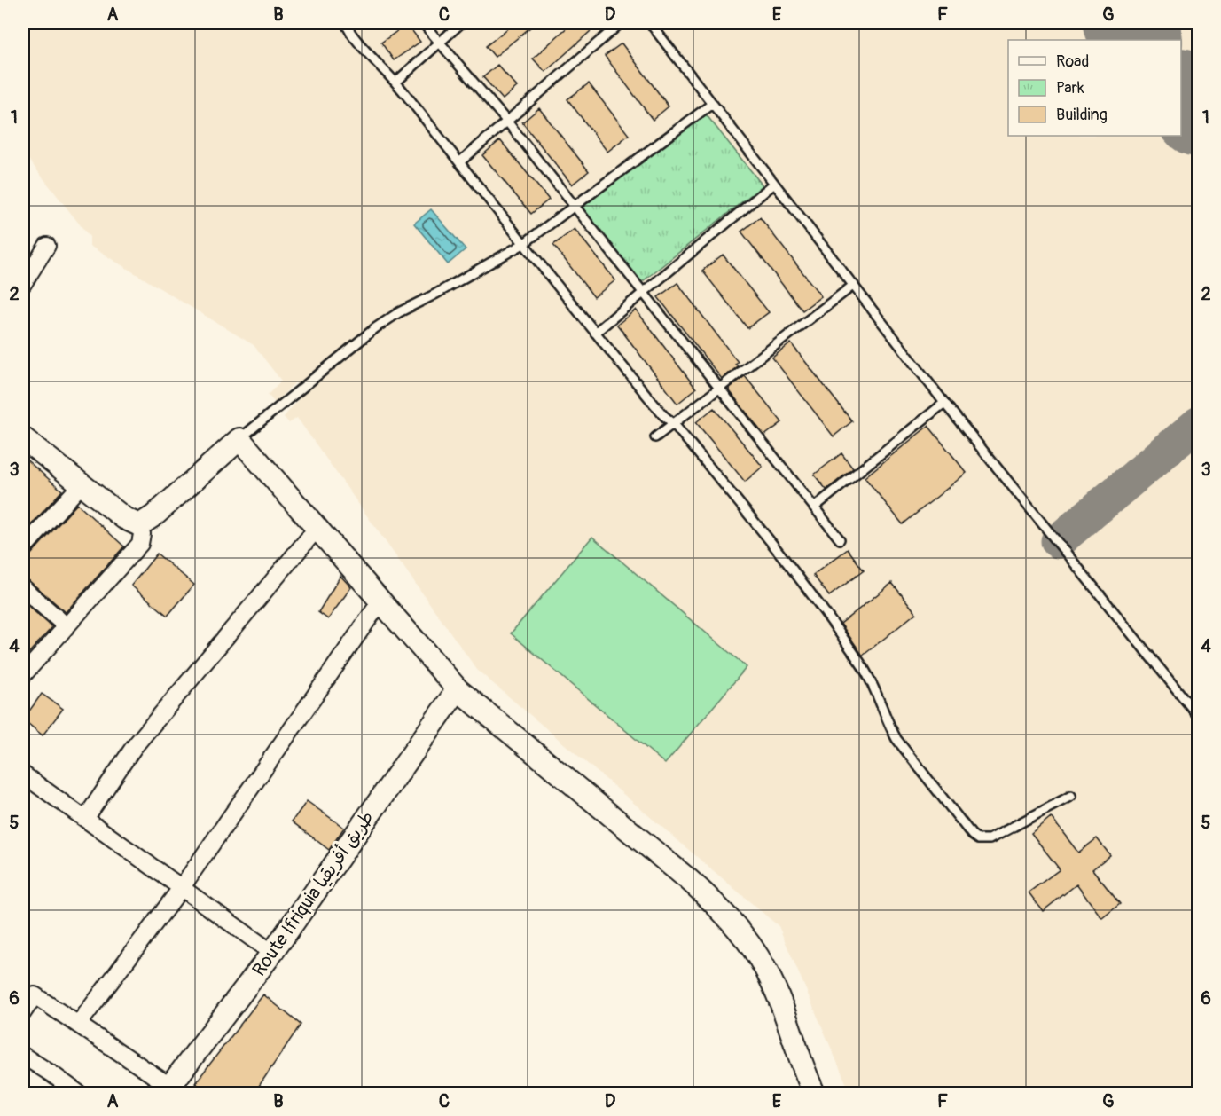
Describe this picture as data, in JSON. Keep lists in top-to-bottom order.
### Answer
{
  "streets": {
    "street": ["Route Ifriquia طريق أفريقيا"]
  },
  "legend": ["Road", "Park", "Building"],
  "grid": {
    "columns": [
      "A",
      "B",
      "C",
      "D",
      "E",
      "F",
      "G"
    ],
    "rows": [
      "1",
      "2",
      "3",
      "4",
      "5",
      "6"
    ]
  }
}
